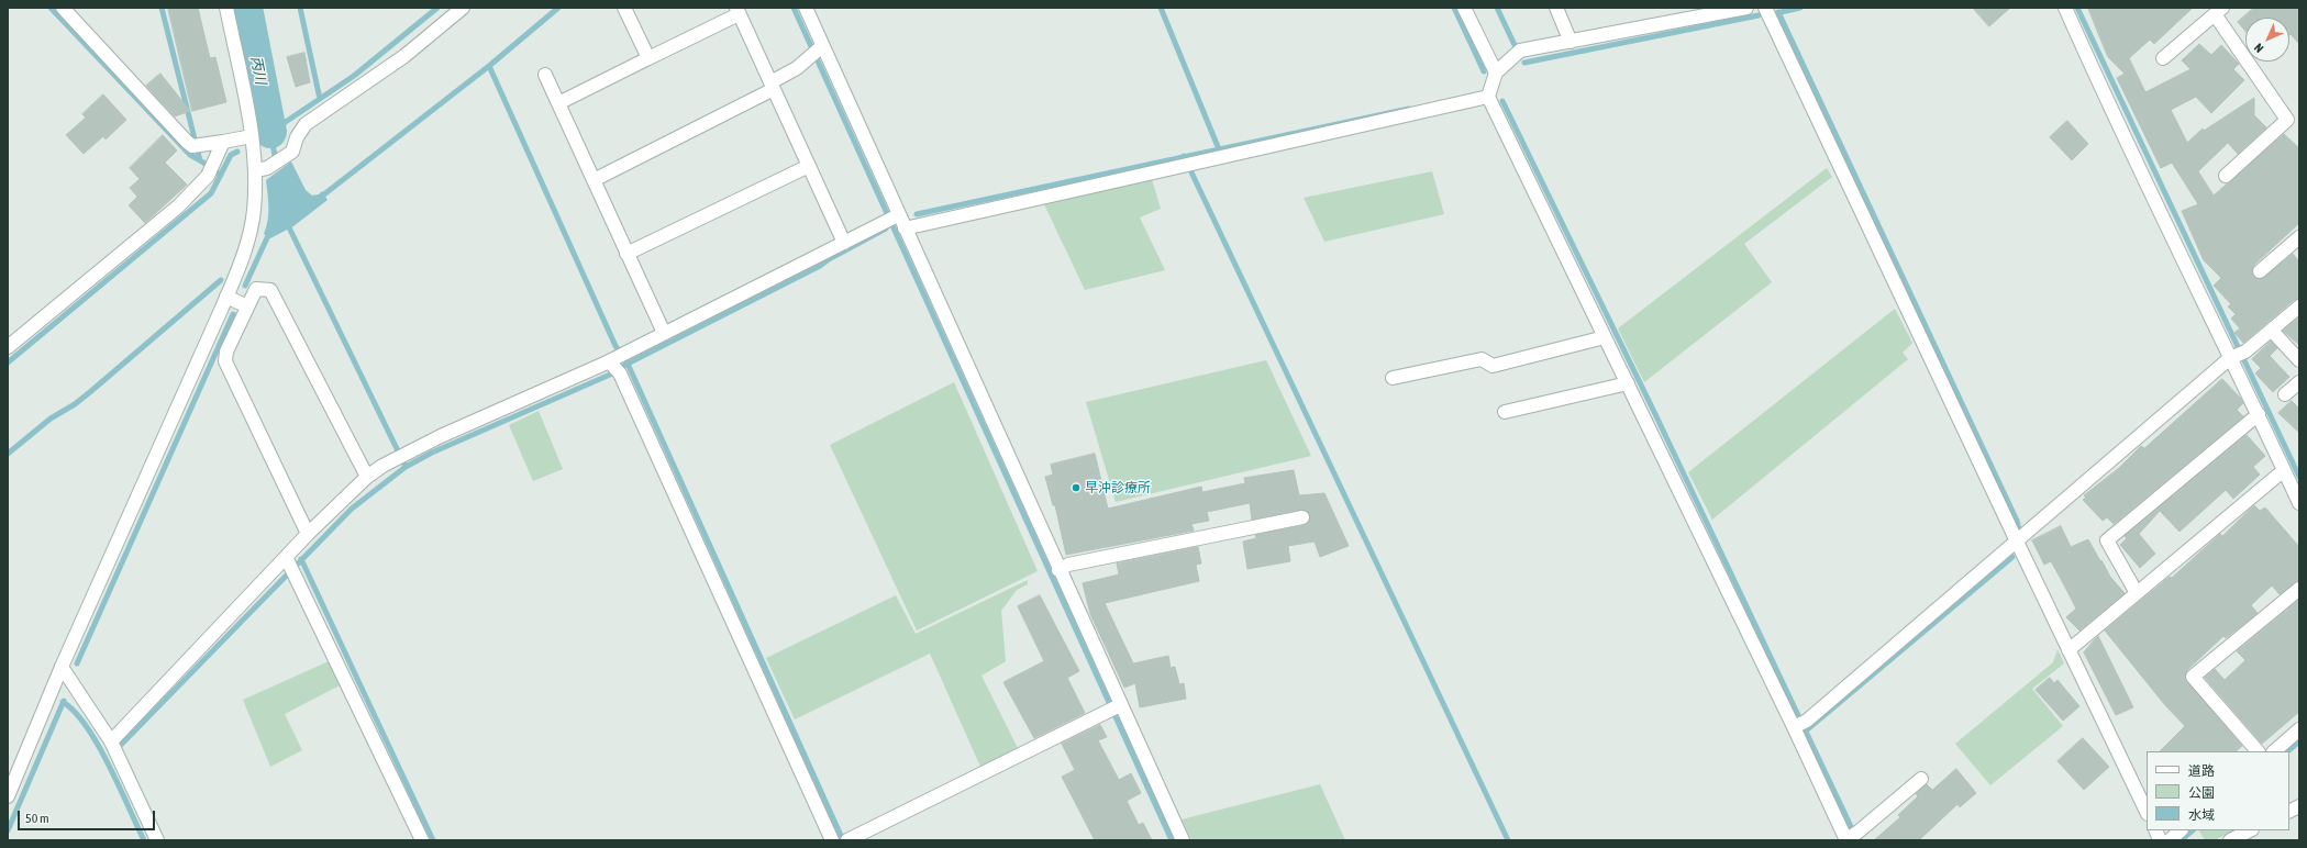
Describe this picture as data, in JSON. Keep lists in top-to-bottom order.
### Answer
{
  "water": ["丙川"],
  "places": ["早沖診療所"],
  "legend": ["道路", "公園", "水域"],
  "scale_bar": "50 m",
  "north": "bottom left"
}
